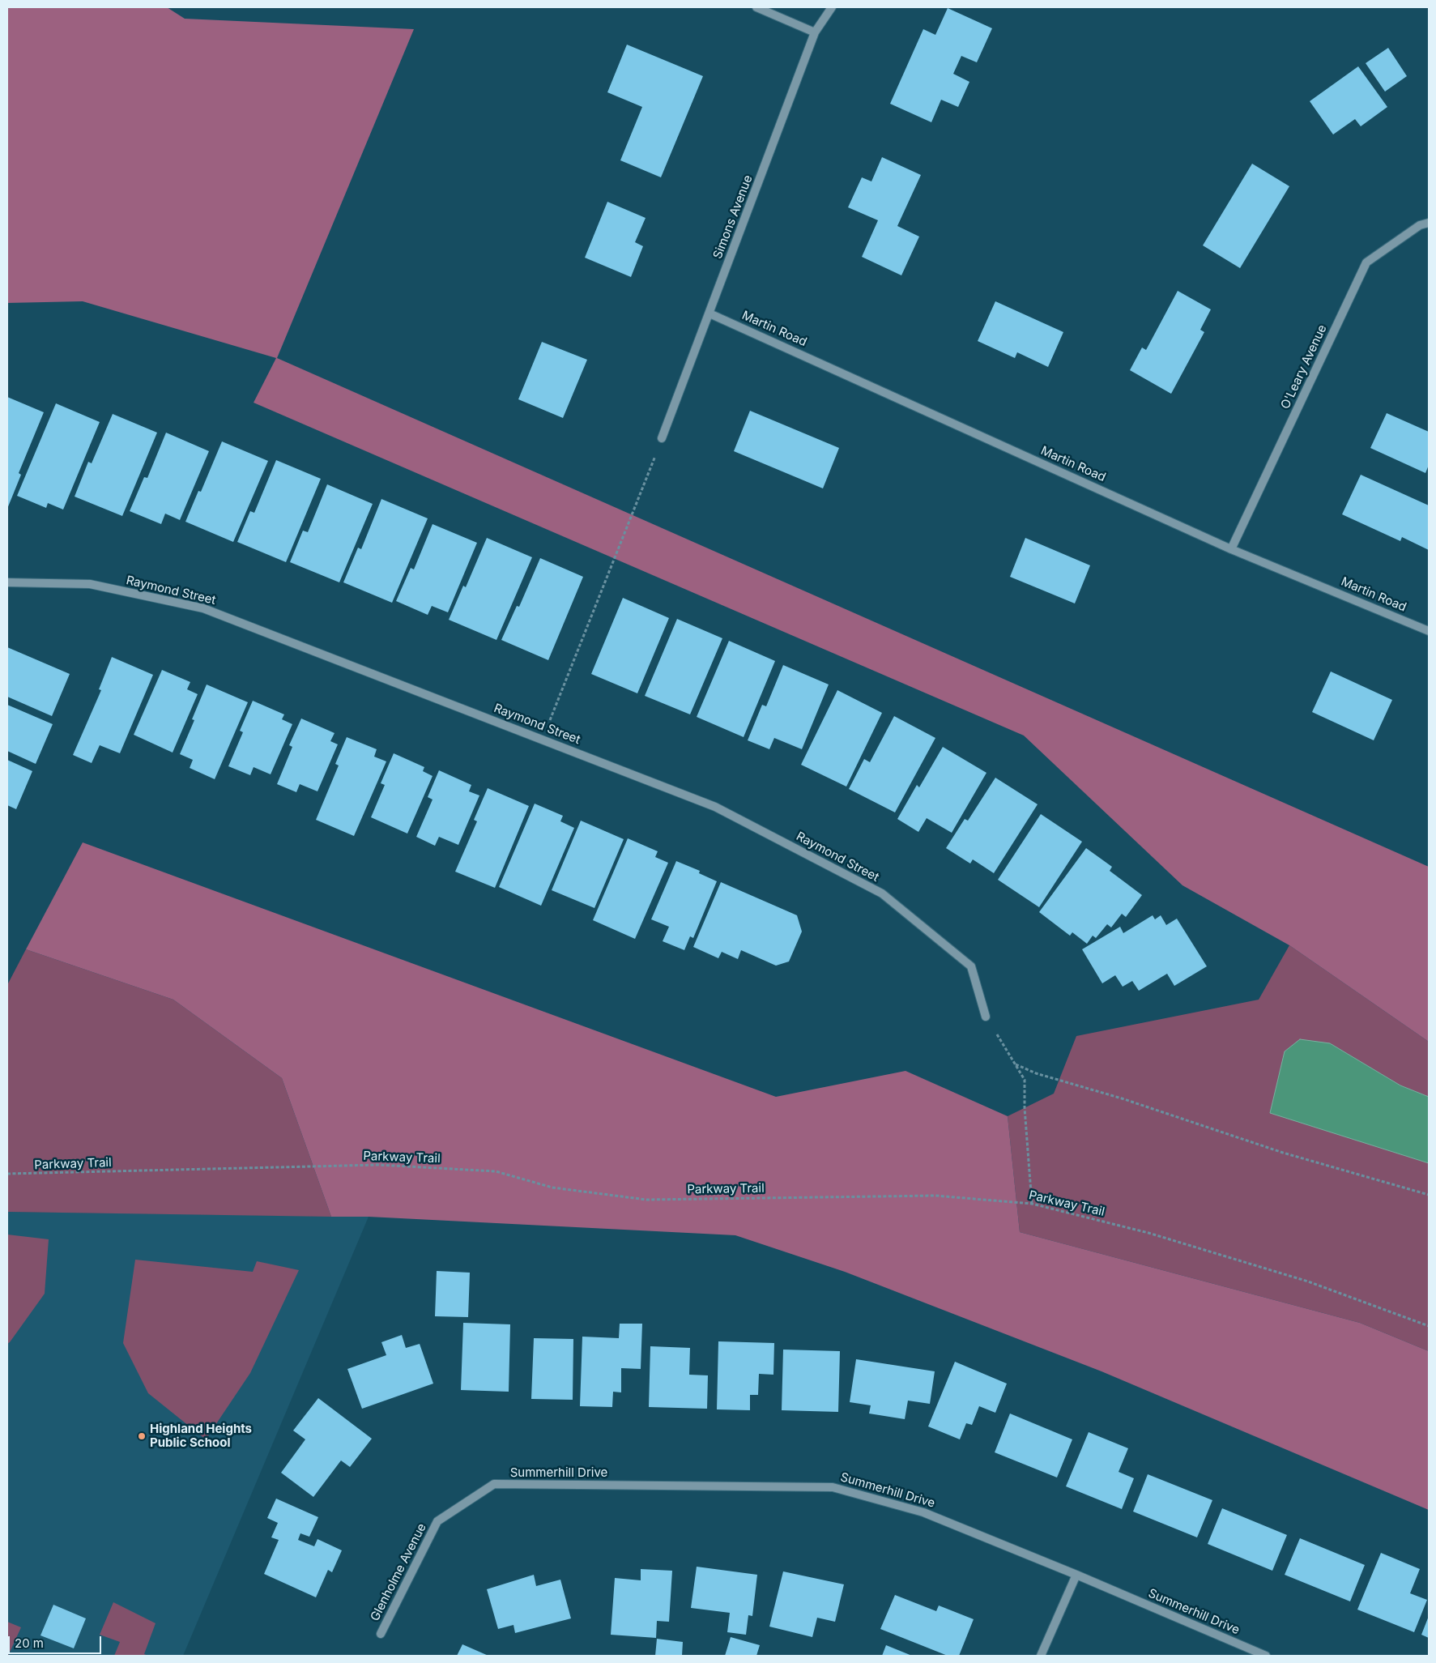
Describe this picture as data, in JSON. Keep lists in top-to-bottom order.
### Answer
{
  "streets": {
    "street": [
      "Simons Avenue",
      "Martin Road",
      "O'Leary Avenue",
      "Raymond Street",
      "Summerhill Drive",
      "Glenholme Avenue"
    ],
    "path": ["Parkway Trail"]
  },
  "crossings": [
    ["Simons Avenue", "Martin Road"],
    ["Martin Road", "O'Leary Avenue"],
    ["Summerhill Drive", "Glenholme Avenue"]
  ],
  "places": ["Highland Heights Public School"],
  "scale_bar": "20 m"
}
